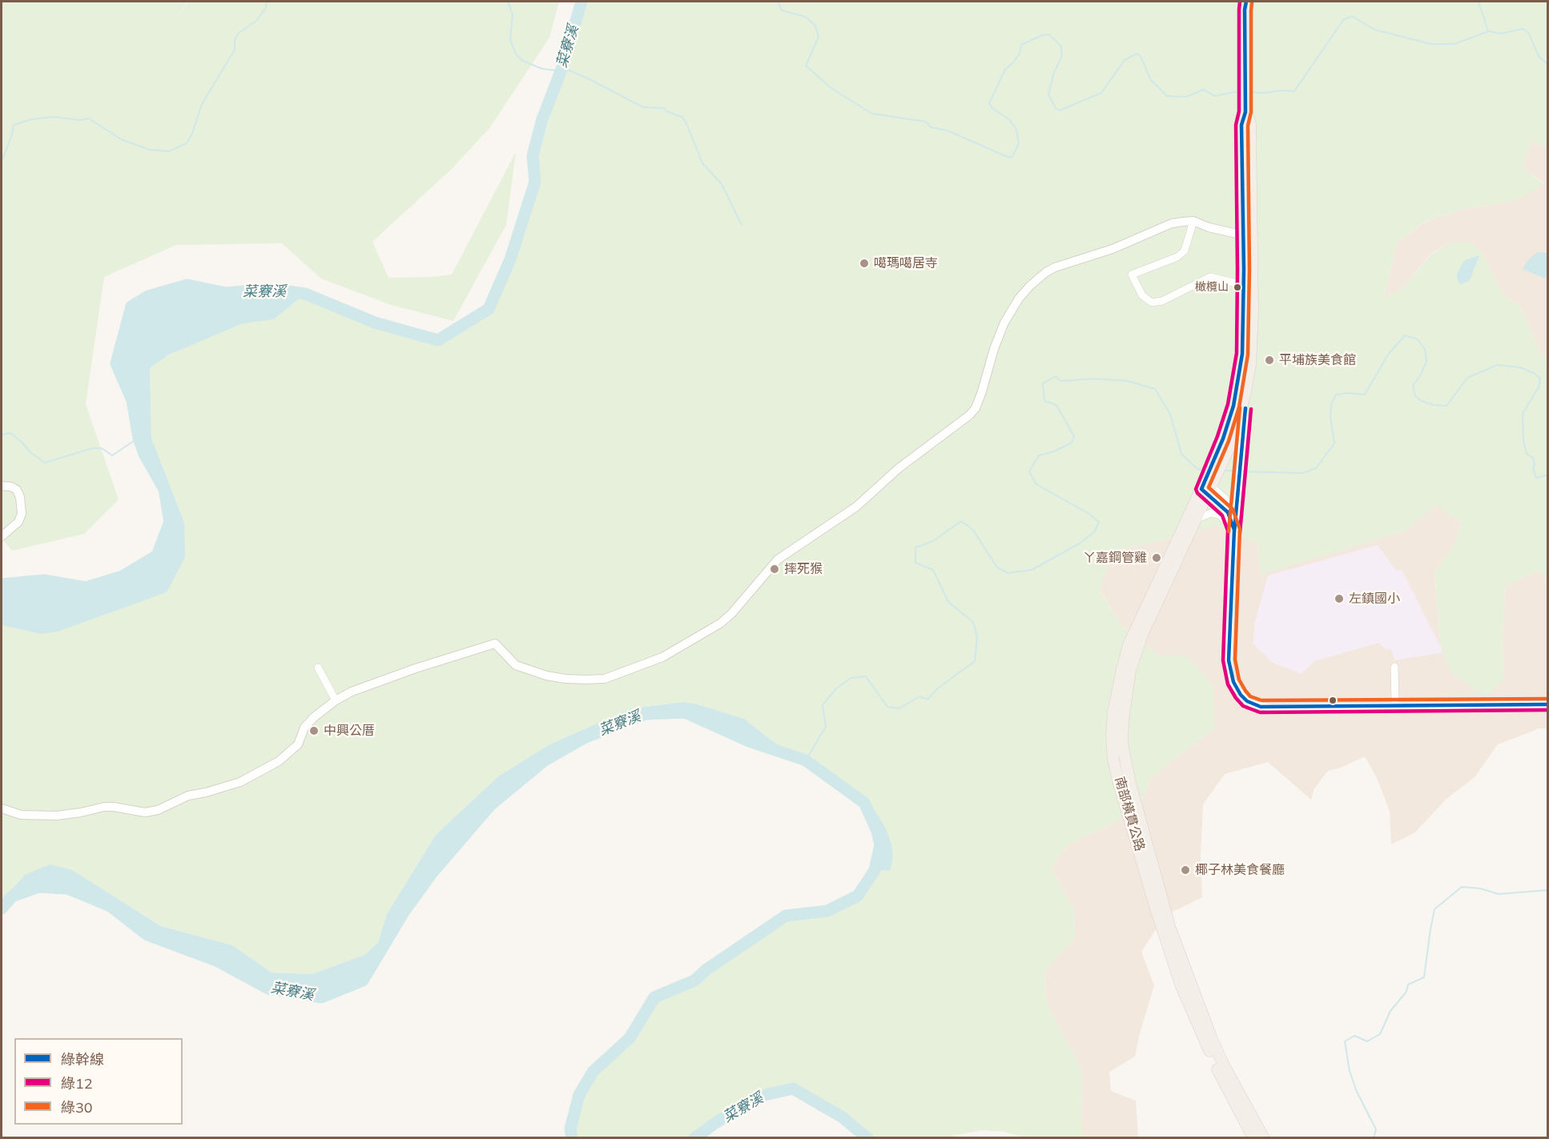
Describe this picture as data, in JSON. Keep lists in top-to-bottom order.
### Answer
{
  "streets": {
    "main road": ["南部橫貫公路"]
  },
  "water": ["菜竂溪"],
  "places": [
    "噶瑪噶居寺",
    "橄欖山",
    "平埔族美食館",
    "ㄚ嘉鋼管雞",
    "摔死猴",
    "左鎮國小",
    "中興公厝",
    "椰子林美食餐廳"
  ],
  "lines": ["transit line 綠幹線", "transit line 綠12", "transit line 綠30"],
  "legend": ["綠幹線", "綠12", "綠30"]
}
